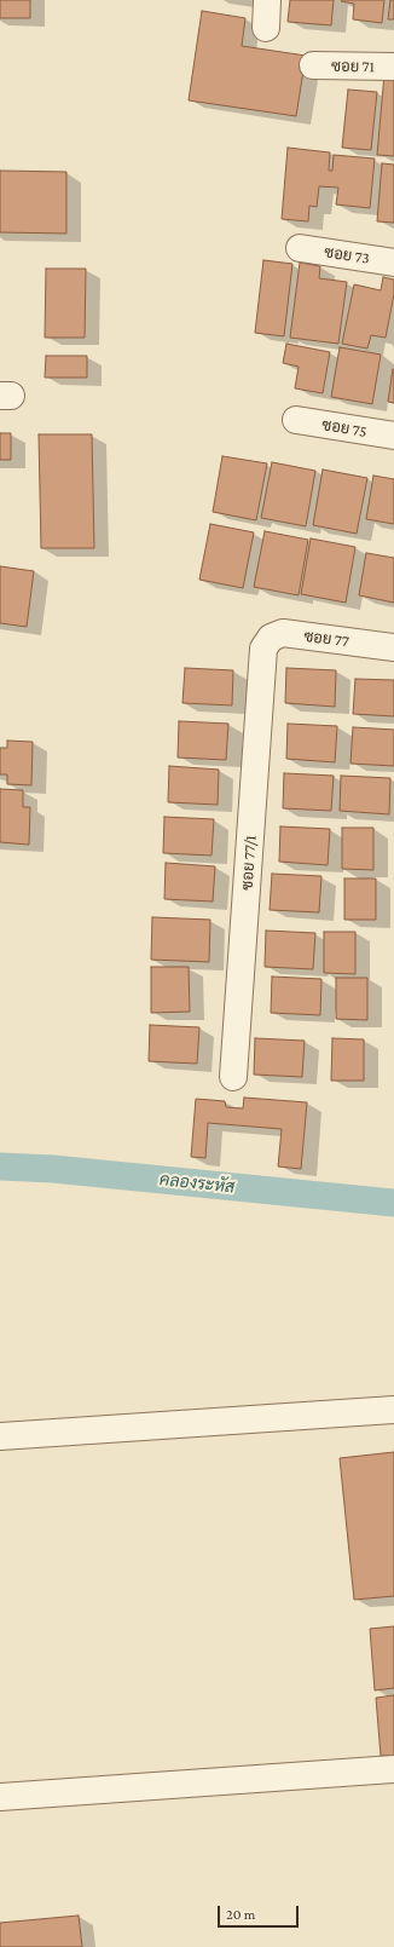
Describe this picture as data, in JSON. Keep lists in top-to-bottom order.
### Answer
{
  "streets": {
    "street": [
      "ซอย 71",
      "ซอย 73",
      "ซอย 75",
      "ซอย 77",
      "ซอย 77/1"
    ]
  },
  "crossings": [
    ["ซอย 77", "ซอย 77/1"]
  ],
  "water": ["คลองระหัส"],
  "scale_bar": "20 m"
}
